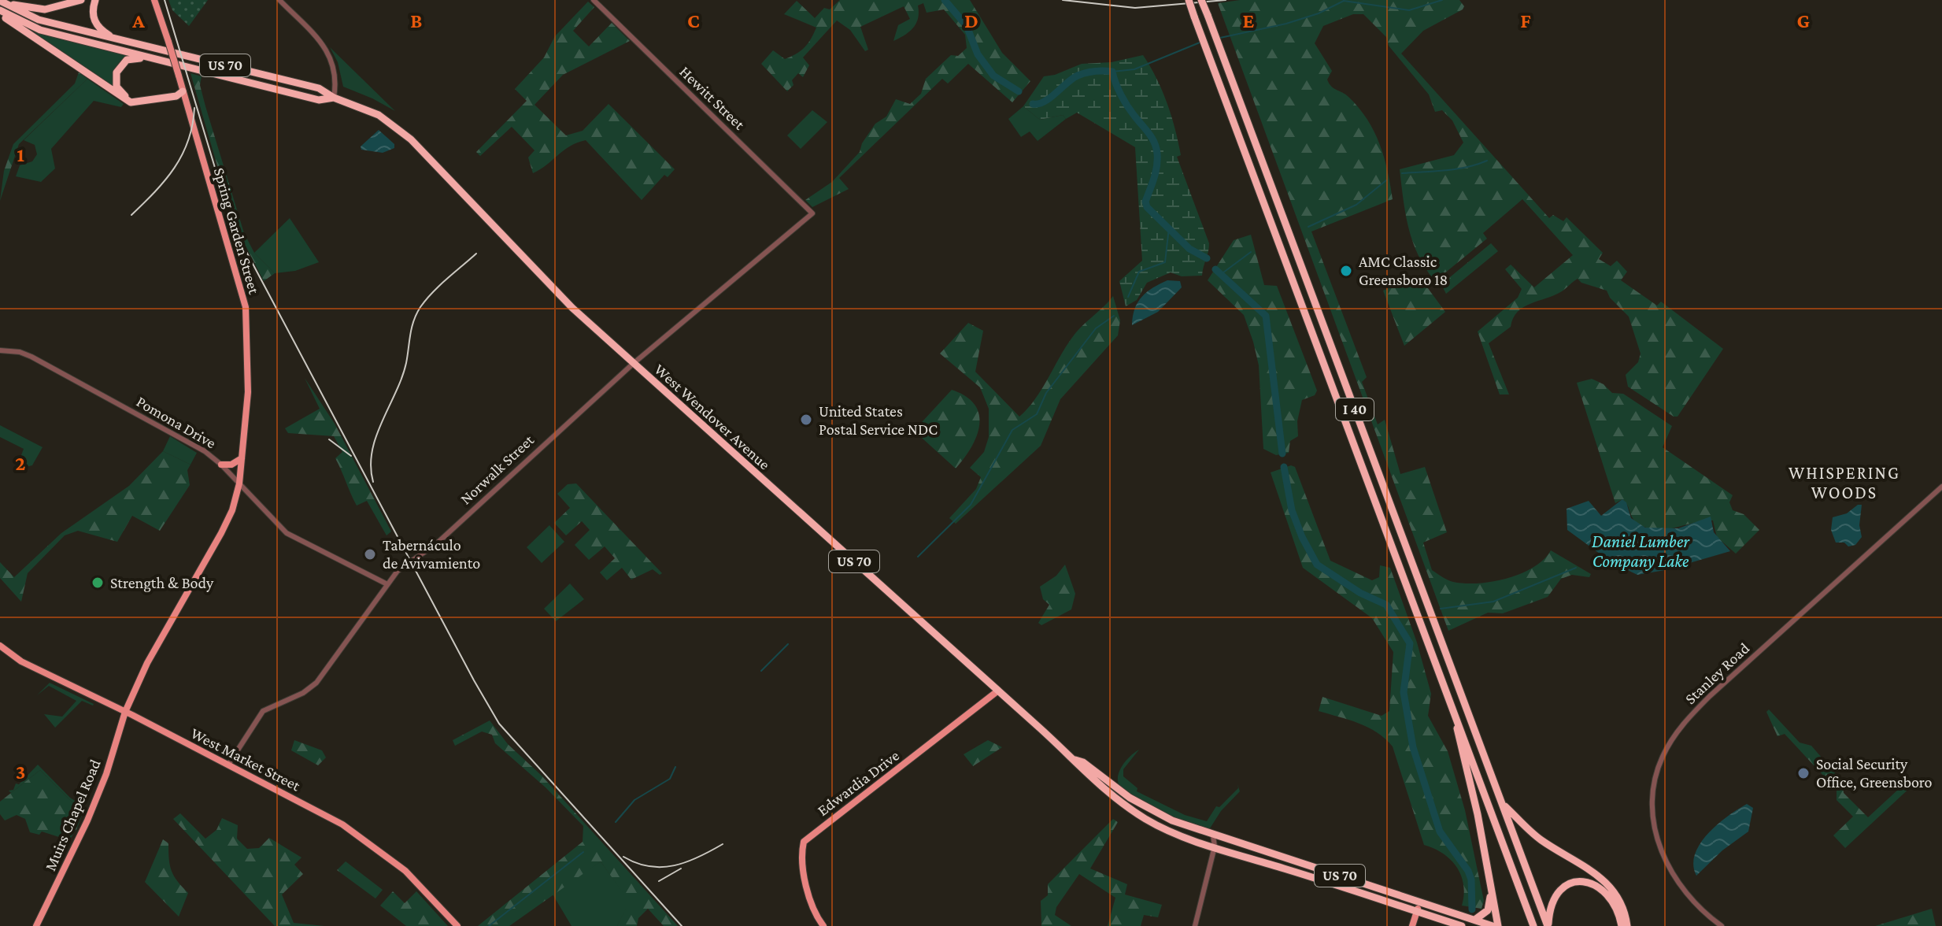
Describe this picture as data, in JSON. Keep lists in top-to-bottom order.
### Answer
{
  "streets": {
    "highway": ["US 70", "I 40", "West Wendover Avenue"],
    "main road": [
      "Spring Garden Street",
      "West Market Street",
      "Edwardia Drive",
      "Muirs Chapel Road"
    ],
    "street": [
      "Hewitt Street",
      "Pomona Drive",
      "Norwalk Street",
      "Stanley Road"
    ]
  },
  "crossings": [
    ["Hewitt Street", "Norwalk Street"],
    ["Spring Garden Street", "Pomona Drive"],
    ["Spring Garden Street", "West Market Street"],
    ["Spring Garden Street", "Muirs Chapel Road"],
    ["West Wendover Avenue", "Norwalk Street"],
    ["West Wendover Avenue", "Edwardia Drive"],
    ["Pomona Drive", "Norwalk Street"],
    ["Norwalk Street", "West Market Street"],
    ["West Market Street", "Muirs Chapel Road"]
  ],
  "districts": ["WHISPERING WOODS"],
  "water": ["Daniel Lumber Company Lake"],
  "places": [
    "AMC Classic Greensboro 18",
    "United States Postal Service NDC",
    "Tabernáculo de Avivamiento",
    "Strength & Body",
    "Social Security Office, Greensboro"
  ],
  "grid": {
    "columns": [
      "A",
      "B",
      "C",
      "D",
      "E",
      "F",
      "G"
    ],
    "rows": ["1", "2", "3"]
  }
}
